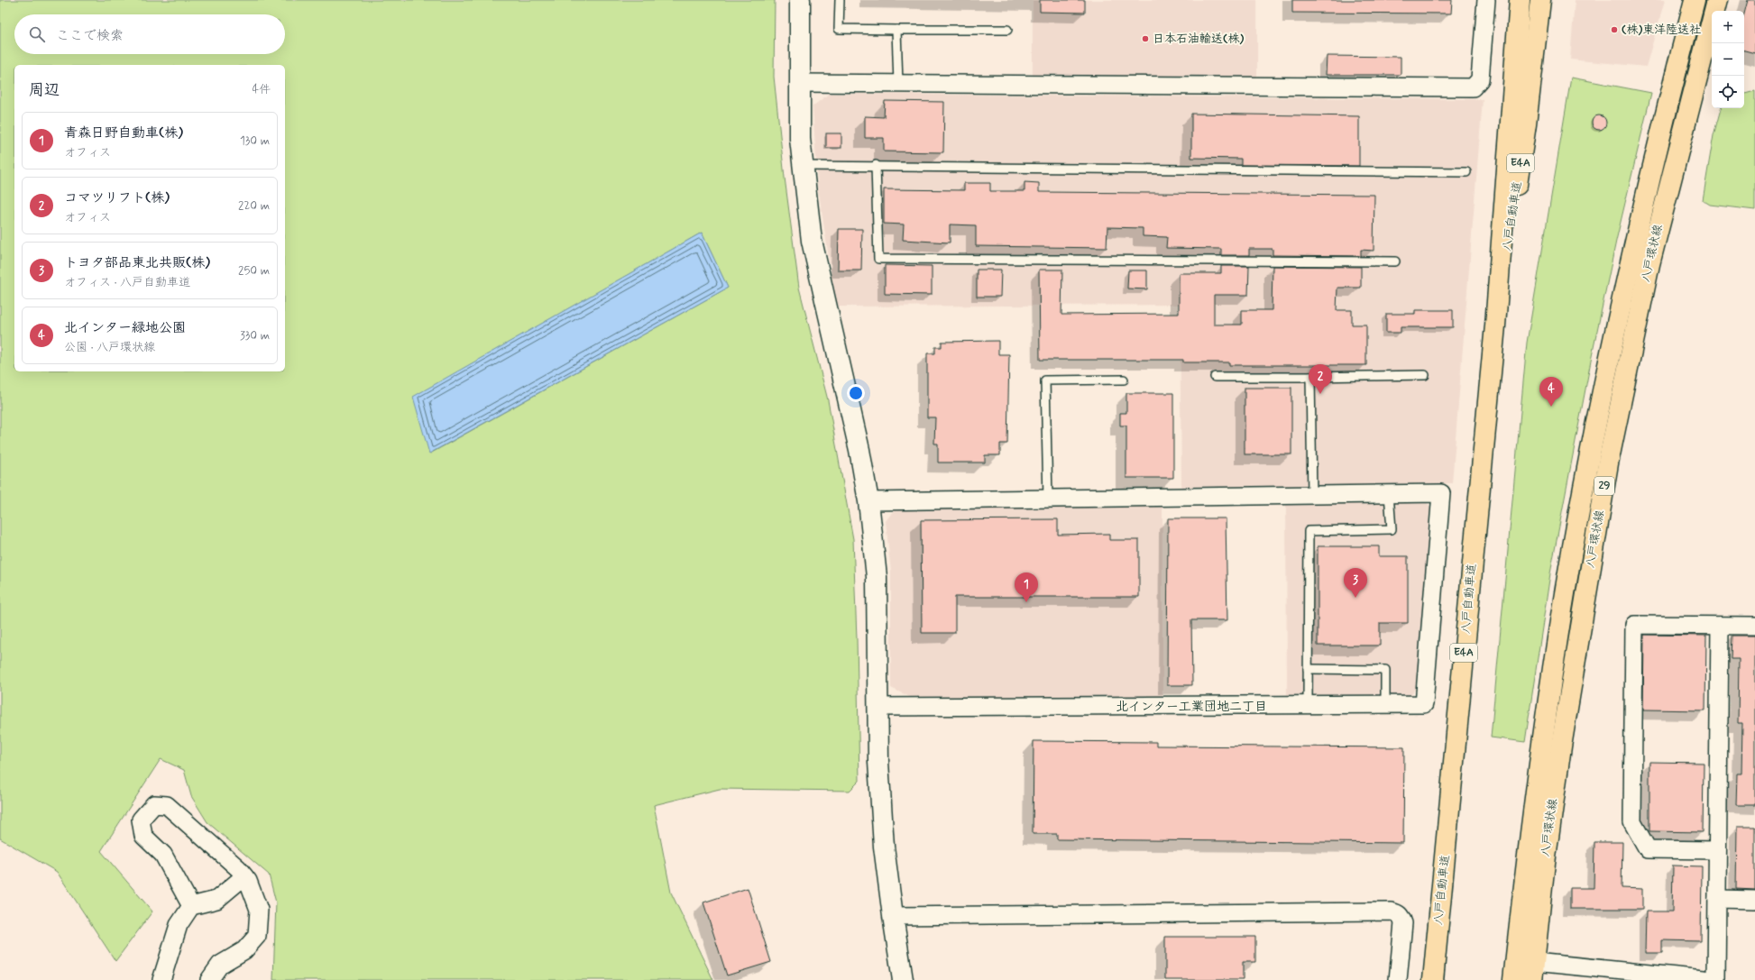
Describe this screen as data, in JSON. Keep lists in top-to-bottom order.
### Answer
{
  "streets": {
    "main road": [
      "E4A",
      "八戸自動車道",
      "八戸環状線",
      "29"
    ]
  },
  "districts": ["北インター工業団地二丁目"],
  "places": ["(株)東洋陸送社", "日本石油輸送(株)"],
  "page": {
    "map_buttons": ["+", "−"],
    "search": "ここで検索",
    "heading": ["周辺", "4件"],
    "list": [
      {
        "mark": "1",
        "name": "青森日野自動車(株)",
        "note": "オフィス",
        "value": "130 m"
      },
      {
        "mark": "2",
        "name": "コマツリフト(株)",
        "note": "オフィス",
        "value": "220 m"
      },
      {
        "mark": "3",
        "name": "トヨタ部品東北共販(株)",
        "note": "オフィス · 八戸自動車道",
        "value": "250 m"
      },
      {
        "mark": "4",
        "name": "北インター緑地公園",
        "note": "公園 · 八戸環状線",
        "value": "330 m"
      }
    ],
    "pins": [
      "2",
      "4",
      "3",
      "1"
    ]
  }
}
